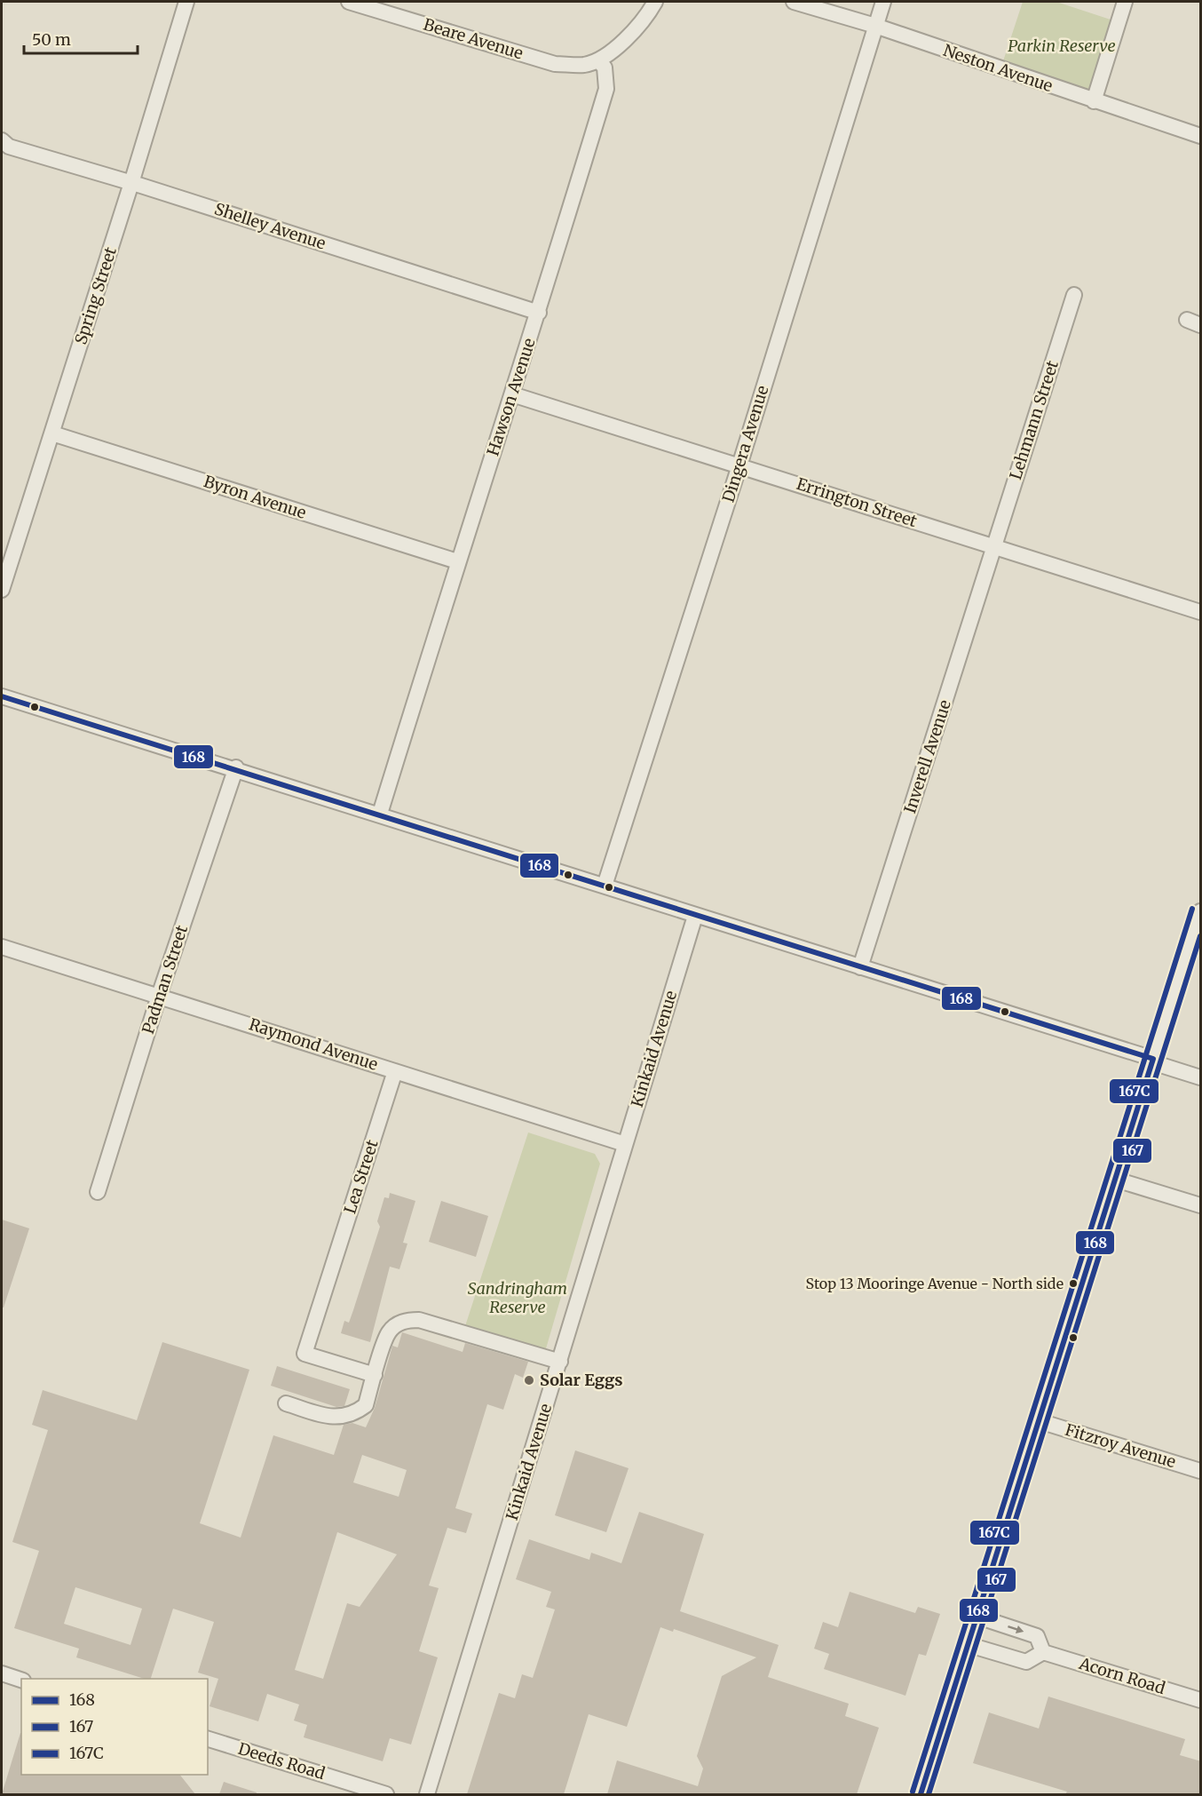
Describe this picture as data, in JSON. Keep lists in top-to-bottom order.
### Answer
{
  "streets": {
    "street": [
      "Beare Avenue",
      "Neston Avenue",
      "Shelley Avenue",
      "Spring Street",
      "Hawson Avenue",
      "Lehmann Street",
      "Dingera Avenue",
      "Byron Avenue",
      "Errington Street",
      "Inverell Avenue",
      "Padman Street",
      "Raymond Avenue",
      "Kinkaid Avenue",
      "Lea Street",
      "Fitzroy Avenue",
      "Acorn Road",
      "Deeds Road"
    ]
  },
  "crossings": [
    ["Beare Avenue", "Hawson Avenue"],
    ["Neston Avenue", "Dingera Avenue"],
    ["Shelley Avenue", "Spring Street"],
    ["Shelley Avenue", "Hawson Avenue"],
    ["Spring Street", "Byron Avenue"],
    ["Hawson Avenue", "Byron Avenue"],
    ["Hawson Avenue", "Errington Street"],
    ["Lehmann Street", "Errington Street"],
    ["Lehmann Street", "Inverell Avenue"],
    ["Dingera Avenue", "Errington Street"],
    ["Errington Street", "Inverell Avenue"],
    ["Padman Street", "Raymond Avenue"],
    ["Raymond Avenue", "Kinkaid Avenue"],
    ["Raymond Avenue", "Lea Street"]
  ],
  "parks": ["Parkin Reserve", "Sandringham Reserve"],
  "places": ["Stop 13 Mooringe Avenue - North side", "Solar Eggs"],
  "lines": ["transit line 168", "transit line 167C", "transit line 167"],
  "legend": ["168", "167", "167C"],
  "scale_bar": "50 m"
}
